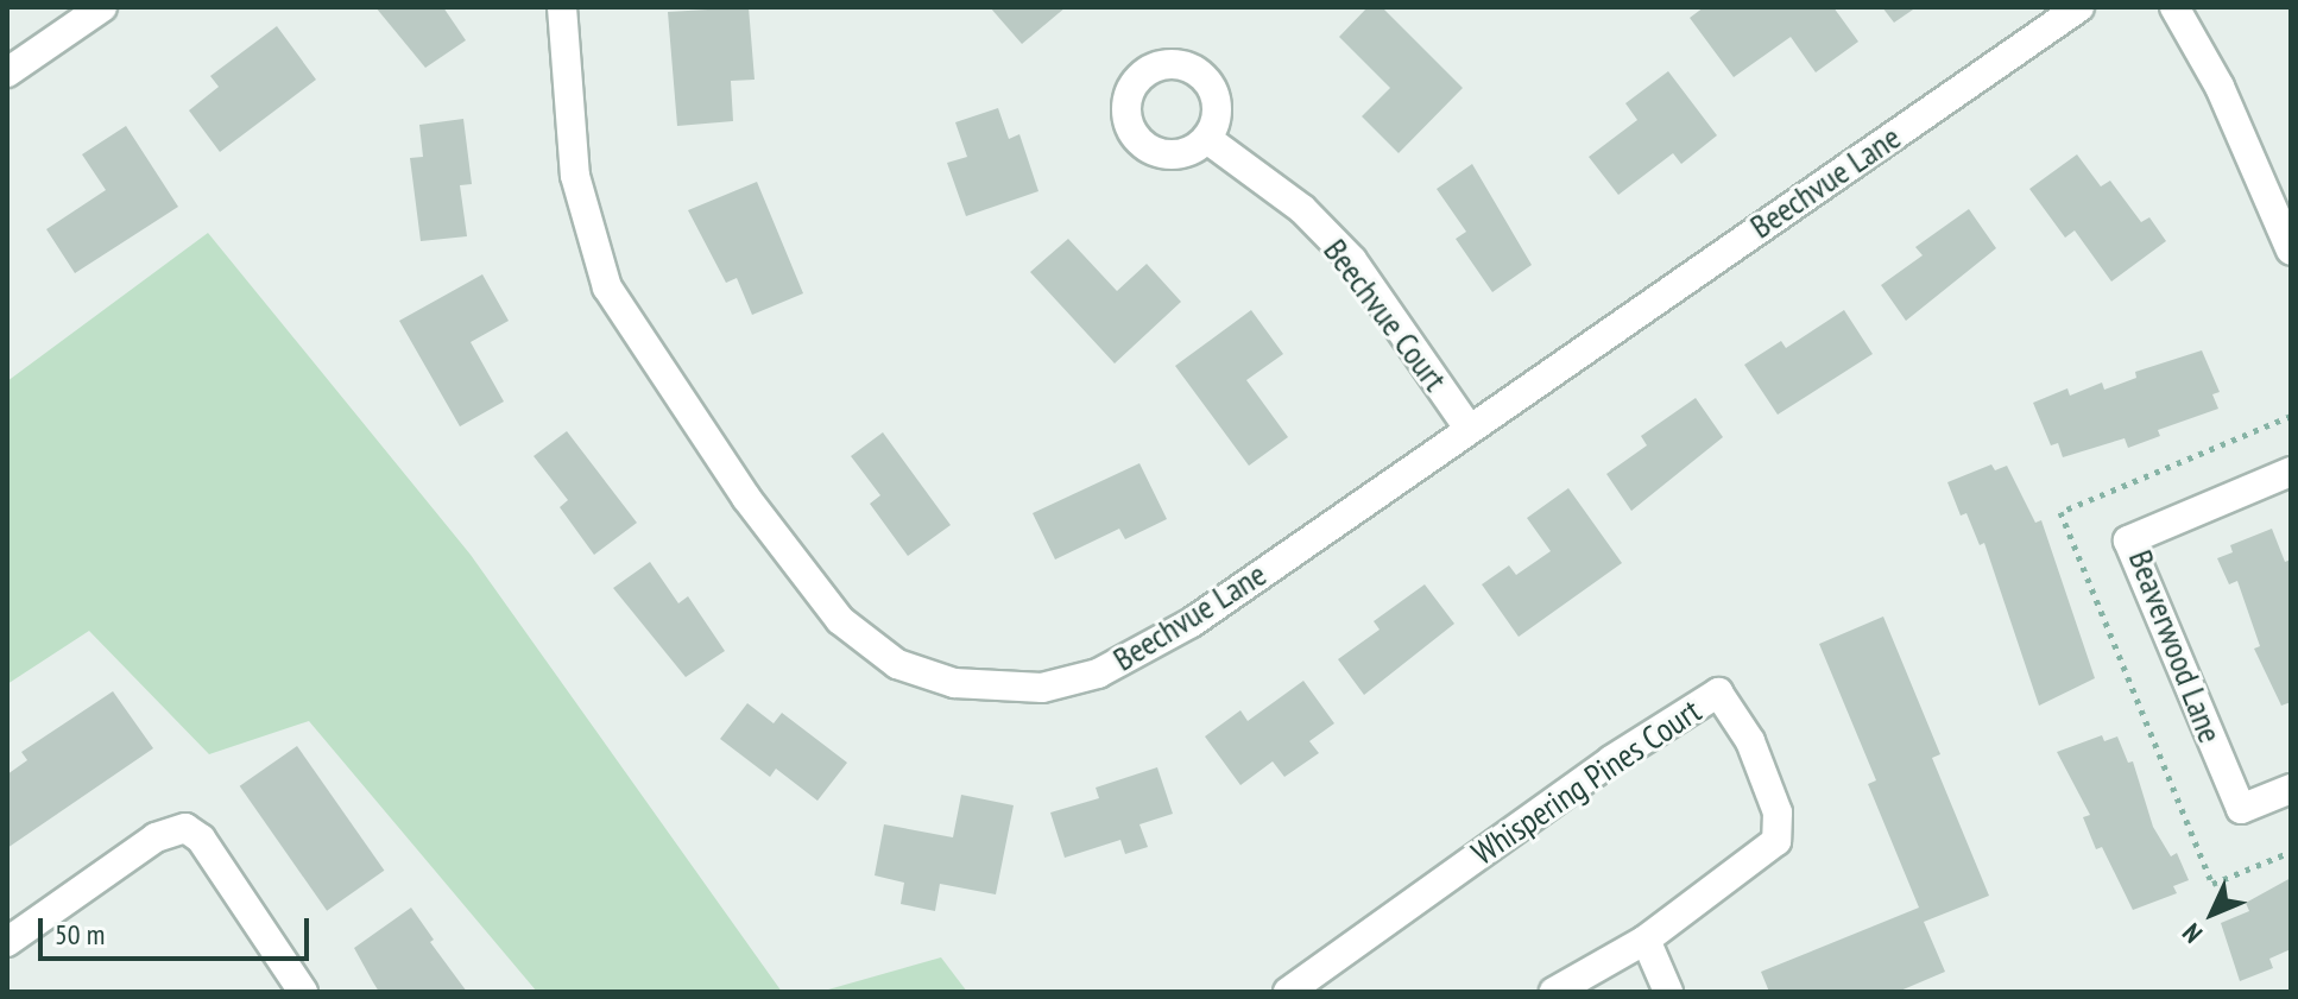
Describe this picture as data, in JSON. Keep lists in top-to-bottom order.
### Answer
{
  "streets": {
    "street": [
      "Beechvue Lane",
      "Beechvue Court",
      "Beaverwood Lane",
      "Whispering Pines Court"
    ]
  },
  "crossings": [
    ["Beechvue Lane", "Beechvue Court"]
  ],
  "scale_bar": "50 m",
  "north": "bottom left"
}
